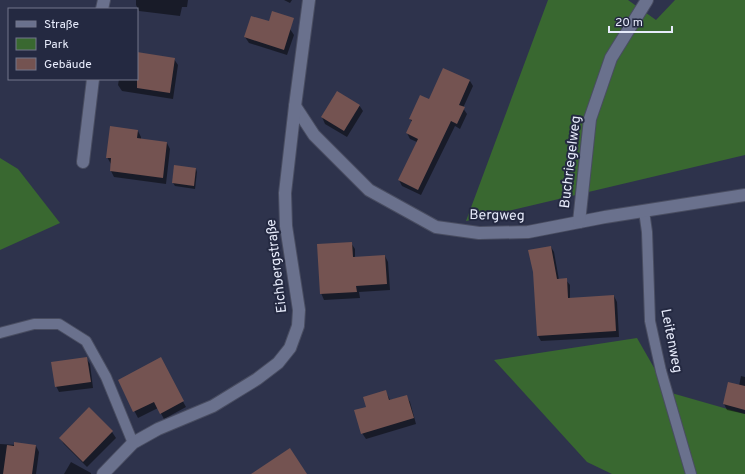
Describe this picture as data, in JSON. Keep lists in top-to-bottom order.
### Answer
{
  "streets": {
    "street": ["Buchriegelweg", "Bergweg", "Eichbergstraße"],
    "lane": ["Leitenweg"]
  },
  "crossings": [
    ["Buchriegelweg", "Bergweg"],
    ["Bergweg", "Eichbergstraße"],
    ["Bergweg", "Leitenweg"]
  ],
  "legend": ["Straße", "Park", "Gebäude"],
  "scale_bar": "20 m"
}
